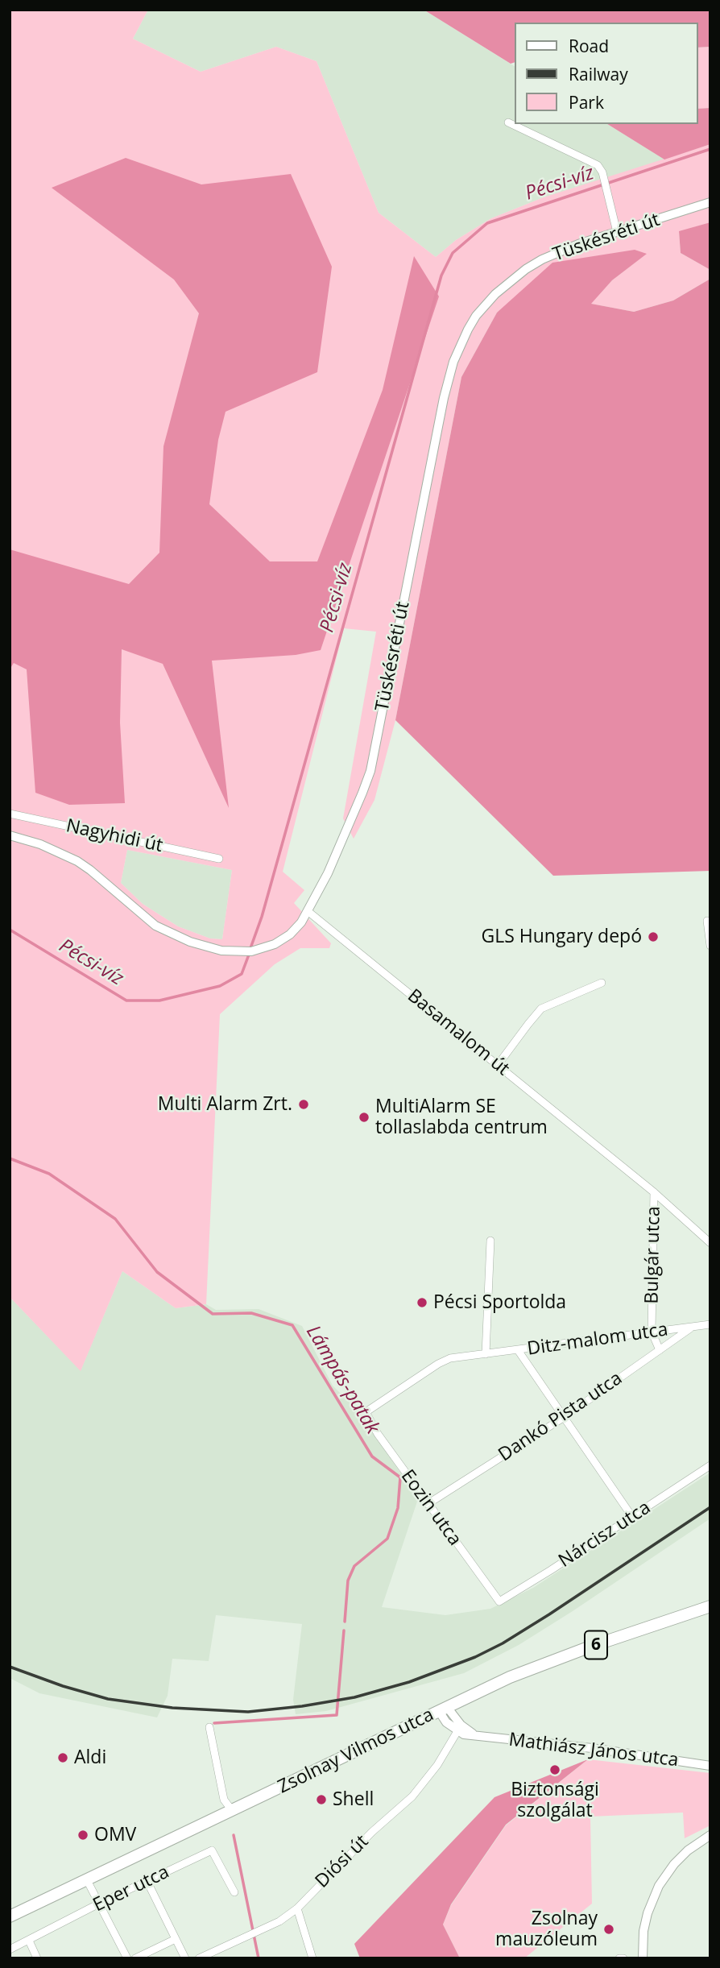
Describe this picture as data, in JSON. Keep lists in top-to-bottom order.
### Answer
{
  "streets": {
    "main road": ["6", "Zsolnay Vilmos utca"],
    "street": [
      "Tüskésréti út",
      "Nagyhidi út",
      "Basamalom út",
      "Bulgár utca",
      "Ditz-malom utca",
      "Dankó Pista utca",
      "Eozin utca",
      "Nárcisz utca",
      "Mathiász János utca",
      "Diósi út",
      "Eper utca"
    ]
  },
  "crossings": [
    ["Tüskésréti út", "Basamalom út"],
    ["Basamalom út", "Bulgár utca"],
    ["Bulgár utca", "Ditz-malom utca"],
    ["Bulgár utca", "Dankó Pista utca"],
    ["Ditz-malom utca", "Dankó Pista utca"],
    ["Ditz-malom utca", "Eozin utca"],
    ["Dankó Pista utca", "Eozin utca"],
    ["Eozin utca", "Nárcisz utca"],
    ["Mathiász János utca", "Diósi út"]
  ],
  "water": ["Pécsi-víz", "Lámpás-patak"],
  "places": [
    "GLS Hungary depó",
    "Multi Alarm Zrt.",
    "MultiAlarm SE tollaslabda centrum",
    "Pécsi Sportolda",
    "Aldi",
    "Biztonsági szolgálat",
    "Shell",
    "OMV",
    "Zsolnay mauzóleum"
  ],
  "legend": ["Road", "Railway", "Park"]
}
